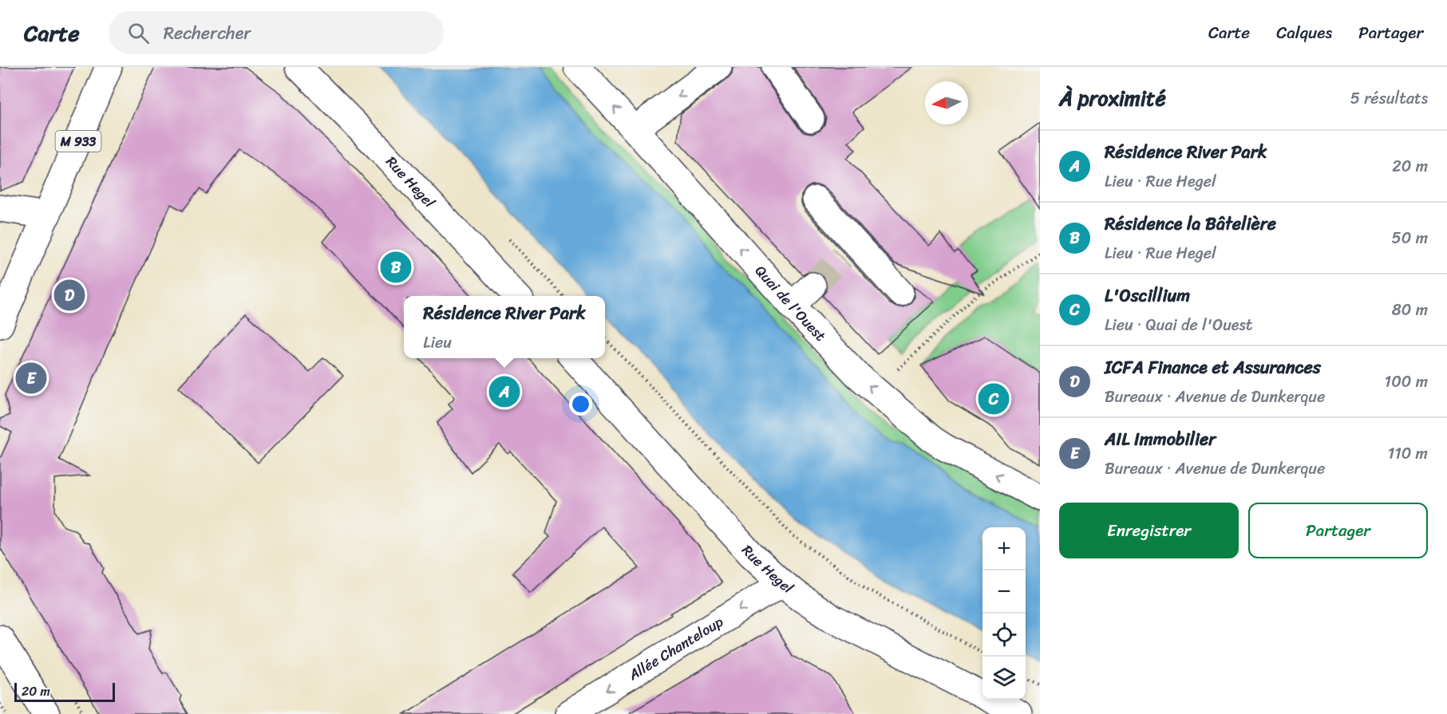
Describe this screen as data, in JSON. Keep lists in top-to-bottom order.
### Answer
{
  "streets": {
    "street": [
      "M 933",
      "Rue Hegel",
      "Quai de l'Ouest",
      "Allée Chanteloup"
    ]
  },
  "crossings": [
    ["Rue Hegel", "Allée Chanteloup"]
  ],
  "one_way": ["Quai de l'Ouest", "Allée Chanteloup"],
  "scale_bar": "20 m",
  "north": "left",
  "page": {
    "header": "Carte",
    "search": "Rechercher",
    "nav": ["Carte", "Calques", "Partager"],
    "heading": ["À proximité", "5 résultats"],
    "list": [
      {
        "mark": "A",
        "name": "Résidence River Park",
        "note": "Lieu · Rue Hegel",
        "value": "20 m"
      },
      {
        "mark": "B",
        "name": "Résidence la Bâtelière",
        "note": "Lieu · Rue Hegel",
        "value": "50 m"
      },
      {
        "mark": "C",
        "name": "L'Oscillium",
        "note": "Lieu · Quai de l'Ouest",
        "value": "80 m"
      },
      {
        "mark": "D",
        "name": "ICFA Finance et Assurances",
        "note": "Bureaux · Avenue de Dunkerque",
        "value": "100 m"
      },
      {
        "mark": "E",
        "name": "AIL Immobilier",
        "note": "Bureaux · Avenue de Dunkerque",
        "value": "110 m"
      }
    ],
    "pins": [
      "B",
      "D",
      "E",
      "A",
      "C"
    ],
    "popup": ["Résidence River Park", "Lieu"],
    "buttons": ["Enregistrer", "Partager"],
    "map_buttons": ["+", "−"],
    "scale": "20 m"
  }
}
